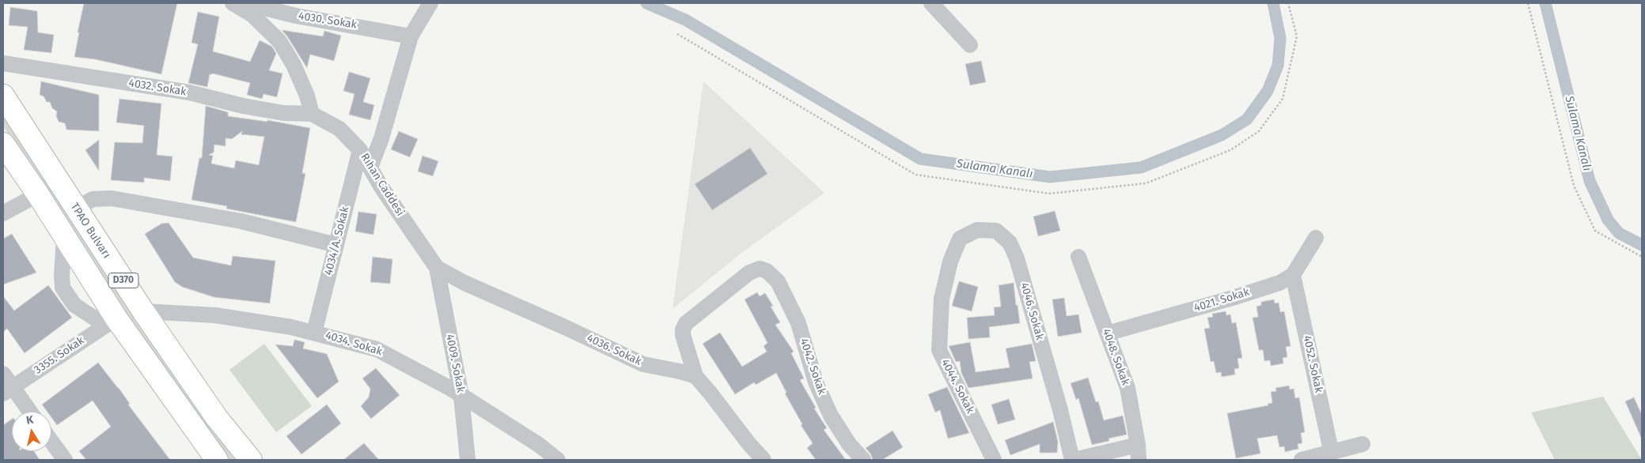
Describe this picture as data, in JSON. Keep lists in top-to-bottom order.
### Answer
{
  "streets": {
    "highway": ["TPAO Bulvarı", "D370"],
    "street": [
      "4030. Sokak",
      "4032. Sokak",
      "Rıhan Caddesi",
      "4034/A. Sokak",
      "4021. Sokak",
      "4046. Sokak",
      "4034. Sokak",
      "4036. Sokak",
      "3355. Sokak",
      "4048. Sokak",
      "4009. Sokak",
      "4052. Sokak",
      "4042. Sokak",
      "4044. Sokak"
    ]
  },
  "crossings": [
    ["4032. Sokak", "Rıhan Caddesi"],
    ["Rıhan Caddesi", "4034/A. Sokak"],
    ["Rıhan Caddesi", "4036. Sokak"],
    ["Rıhan Caddesi", "4009. Sokak"],
    ["TPAO Bulvarı", "4034. Sokak"],
    ["4034/A. Sokak", "4034. Sokak"],
    ["D370", "3355. Sokak"],
    ["4021. Sokak", "4048. Sokak"],
    ["4021. Sokak", "4052. Sokak"],
    ["4046. Sokak", "4044. Sokak"],
    ["4034. Sokak", "4009. Sokak"],
    ["4036. Sokak", "4009. Sokak"],
    ["4036. Sokak", "4042. Sokak"]
  ],
  "water": ["Sulama Kanalı"],
  "north": "top"
}
